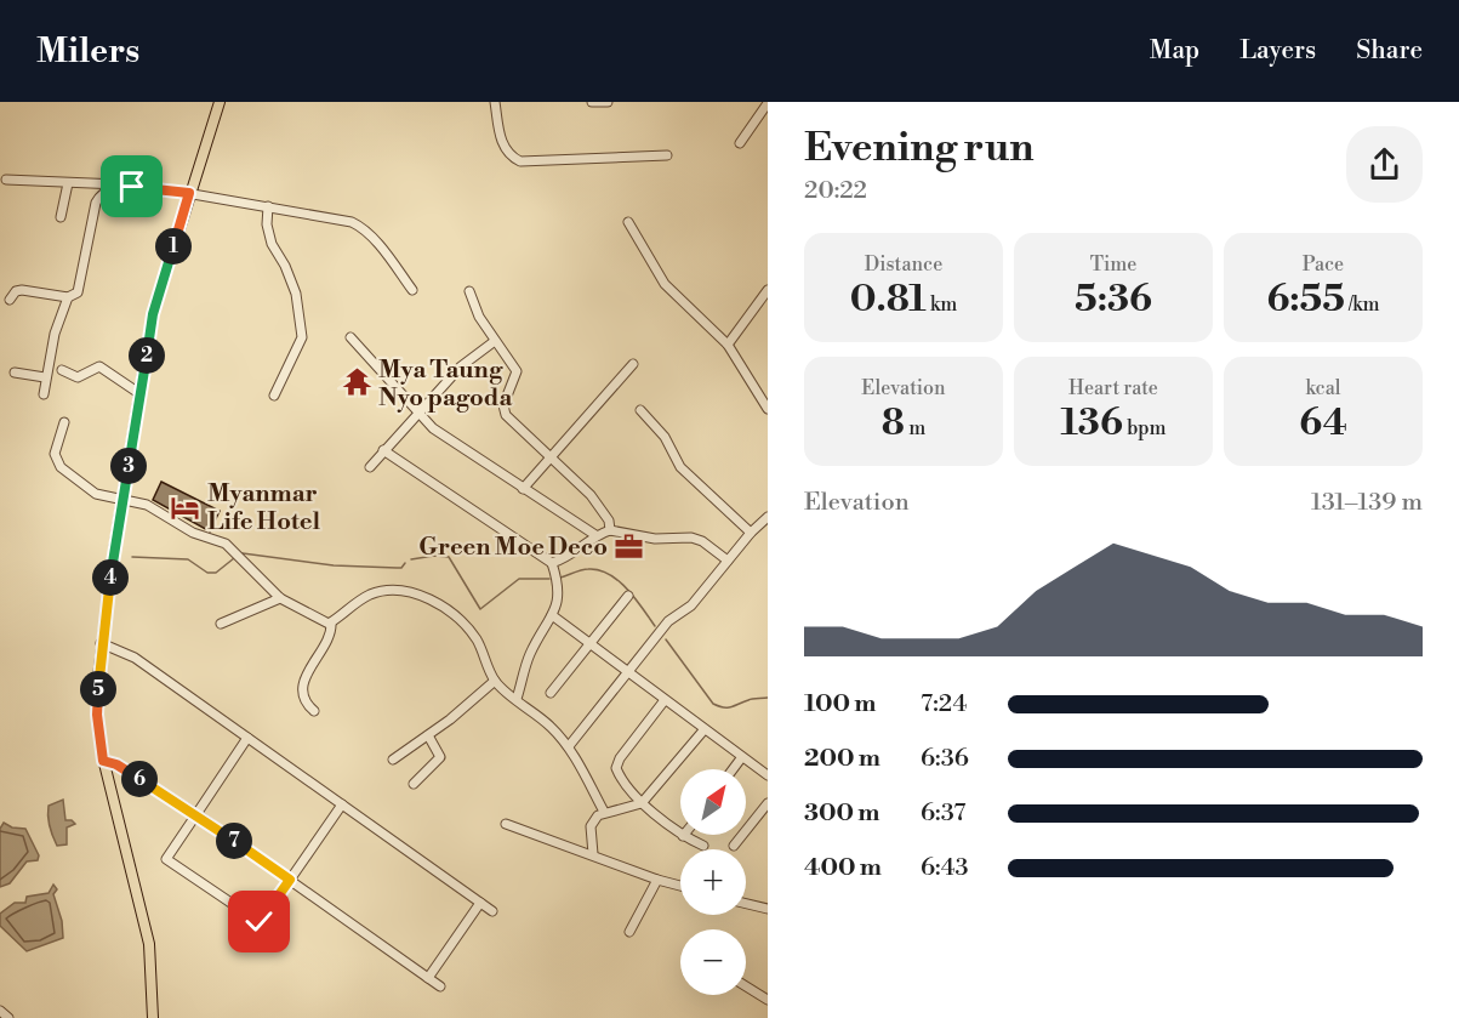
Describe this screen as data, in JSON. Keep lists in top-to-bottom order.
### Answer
{
  "places": {
    "temple": ["Mya Taung Nyo pagoda"],
    "hotel": ["Myanmar Life Hotel"],
    "office": ["Green Moe Deco"]
  },
  "north": "top right",
  "page": {
    "header": "Milers",
    "nav": ["Map", "Layers", "Share"],
    "heading": ["Evening run", "20:22"],
    "stats": [
      ["Distance", "0.81 km"],
      ["Time", "5:36"],
      ["Pace", "6:55 /km"],
      ["Elevation", "8 m"],
      ["Heart rate", "136 bpm"],
      ["kcal", "64"]
    ],
    "pins": [
      "1",
      "2",
      "3",
      "4",
      "5",
      "6",
      "7"
    ],
    "chart": ["Elevation", "131–139 m"],
    "list": [
      {
        "name": "100 m",
        "note": "7:24"
      },
      {
        "name": "200 m",
        "note": "6:36"
      },
      {
        "name": "300 m",
        "note": "6:37"
      },
      {
        "name": "400 m",
        "note": "6:43"
      }
    ],
    "map_buttons": ["+", "−"]
  }
}
